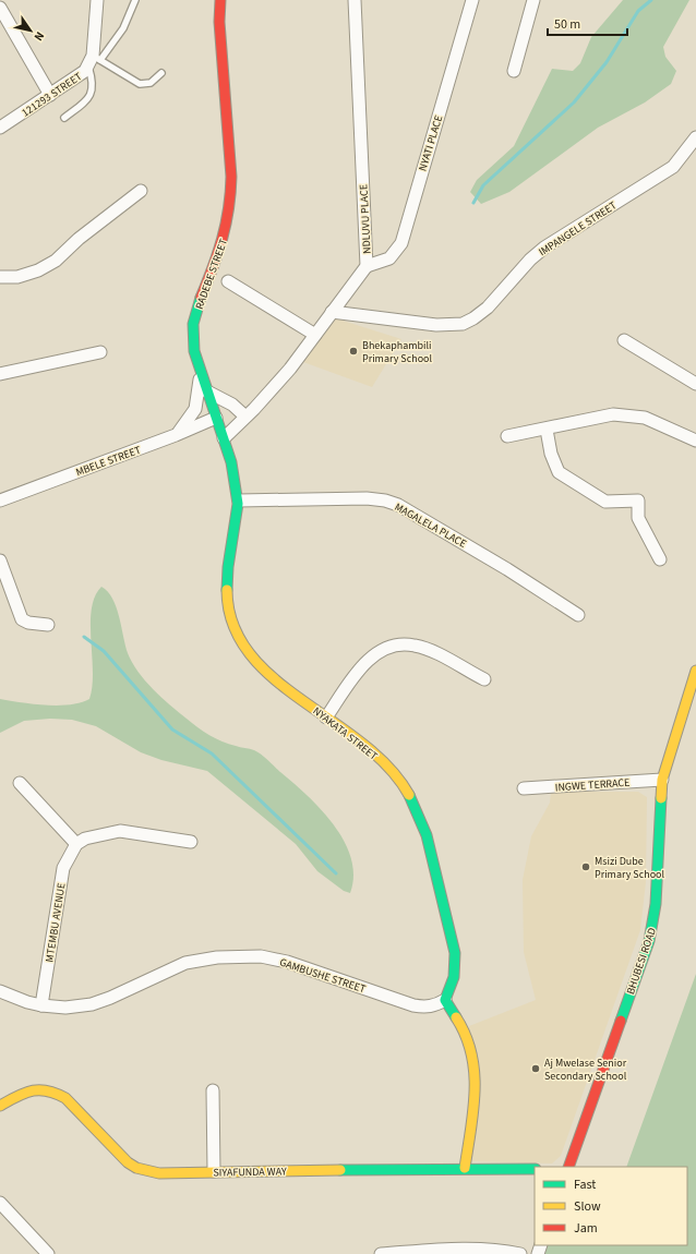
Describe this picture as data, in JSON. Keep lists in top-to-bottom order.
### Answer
{
  "streets": {
    "street": [
      "121293 STREET",
      "NYATI PLACE",
      "NDLUVU PLACE",
      "IMPANGELE STREET",
      "RADEBE STREET",
      "MBELE STREET",
      "MAGALELA PLACE",
      "NYAKATA STREET",
      "INGWE TERRACE",
      "MTEMBU AVENUE",
      "BHUBESI ROAD",
      "GAMBUSHE STREET",
      "SIYAFUNDA WAY"
    ]
  },
  "crossings": [
    ["NYATI PLACE", "NDLUVU PLACE"],
    ["NDLUVU PLACE", "IMPANGELE STREET"],
    ["NDLUVU PLACE", "RADEBE STREET"],
    ["NDLUVU PLACE", "NYAKATA STREET"],
    ["RADEBE STREET", "MBELE STREET"],
    ["RADEBE STREET", "NYAKATA STREET"],
    ["MAGALELA PLACE", "NYAKATA STREET"],
    ["NYAKATA STREET", "GAMBUSHE STREET"],
    ["INGWE TERRACE", "BHUBESI ROAD"],
    ["MTEMBU AVENUE", "GAMBUSHE STREET"]
  ],
  "places": ["Bhekaphambili Primary School", "Msizi Dube Primary School", "Aj Mwelase Senior Secondary School"],
  "legend": ["Fast", "Slow", "Jam"],
  "scale_bar": "50 m",
  "north": "bottom right"
}
